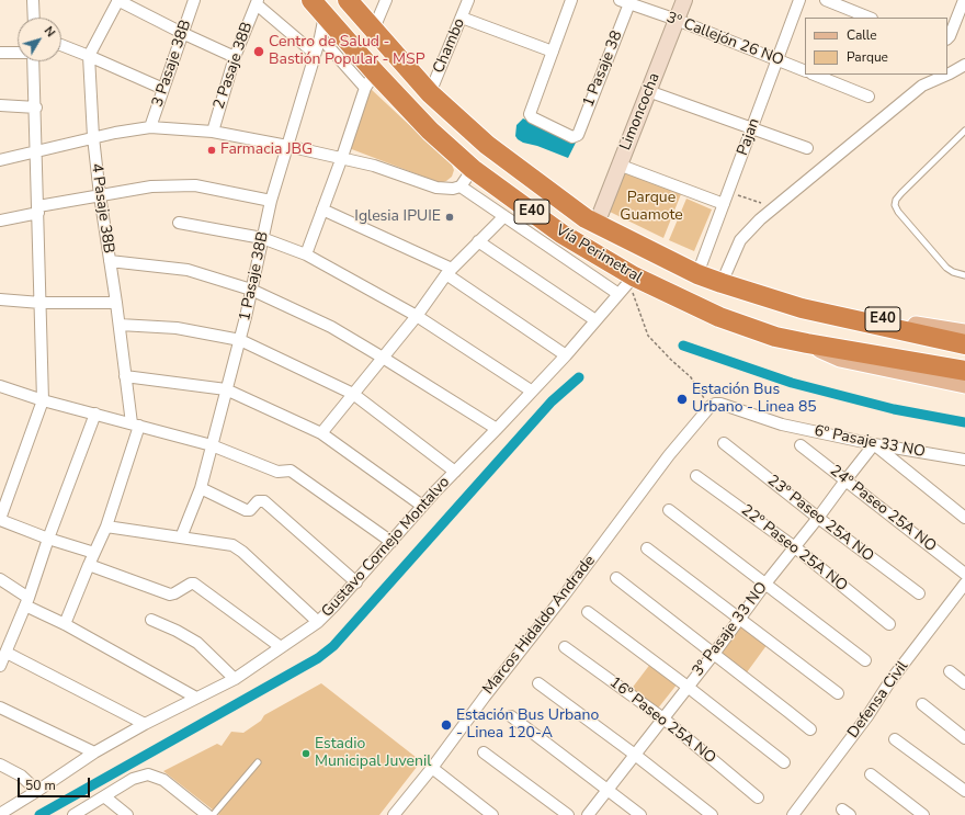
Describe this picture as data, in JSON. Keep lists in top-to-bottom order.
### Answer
{
  "streets": {
    "highway": ["E40", "Vía Perimetral"],
    "street": [
      "3º Callejón 26 NO",
      "Chambo",
      "3 Pasaje 38B",
      "2 Pasaje 38B",
      "1 Pasaje 38",
      "Limoncocha",
      "Pajan",
      "4 Pasaje 38B",
      "1 Pasaje 38B",
      "6º Pasaje 33 NO",
      "24º Paseo 25A NO",
      "23º Paseo 25A NO",
      "Gustavo Cornejo Montalvo",
      "22º Paseo 25A NO",
      "Marcos Hidaldo Andrade",
      "3º Pasaje 33 NO",
      "Defensa Civil",
      "16º Paseo 25A NO"
    ]
  },
  "crossings": [
    ["3º Callejón 26 NO", "1 Pasaje 38"],
    ["3º Callejón 26 NO", "Limoncocha"],
    ["3º Callejón 26 NO", "Pajan"],
    ["Chambo", "Vía Perimetral"],
    ["Limoncocha", "Vía Perimetral"],
    ["Pajan", "Vía Perimetral"],
    ["Vía Perimetral", "1 Pasaje 38B"],
    ["Vía Perimetral", "Gustavo Cornejo Montalvo"],
    ["6º Pasaje 33 NO", "Marcos Hidaldo Andrade"],
    ["6º Pasaje 33 NO", "3º Pasaje 33 NO"],
    ["24º Paseo 25A NO", "3º Pasaje 33 NO"],
    ["23º Paseo 25A NO", "3º Pasaje 33 NO"],
    ["22º Paseo 25A NO", "3º Pasaje 33 NO"],
    ["3º Pasaje 33 NO", "16º Paseo 25A NO"]
  ],
  "parks": ["Parque Guamote"],
  "places": [
    "Centro de Salud - Bastión Popular - MSP",
    "Farmacia JBG",
    "Iglesia IPUIE",
    "Estación Bus Urbano - Linea 85",
    "Estación Bus Urbano - Linea 120-A",
    "Estadio Municipal Juvenil"
  ],
  "legend": ["Calle", "Parque"],
  "scale_bar": "50 m",
  "north": "top right"
}
